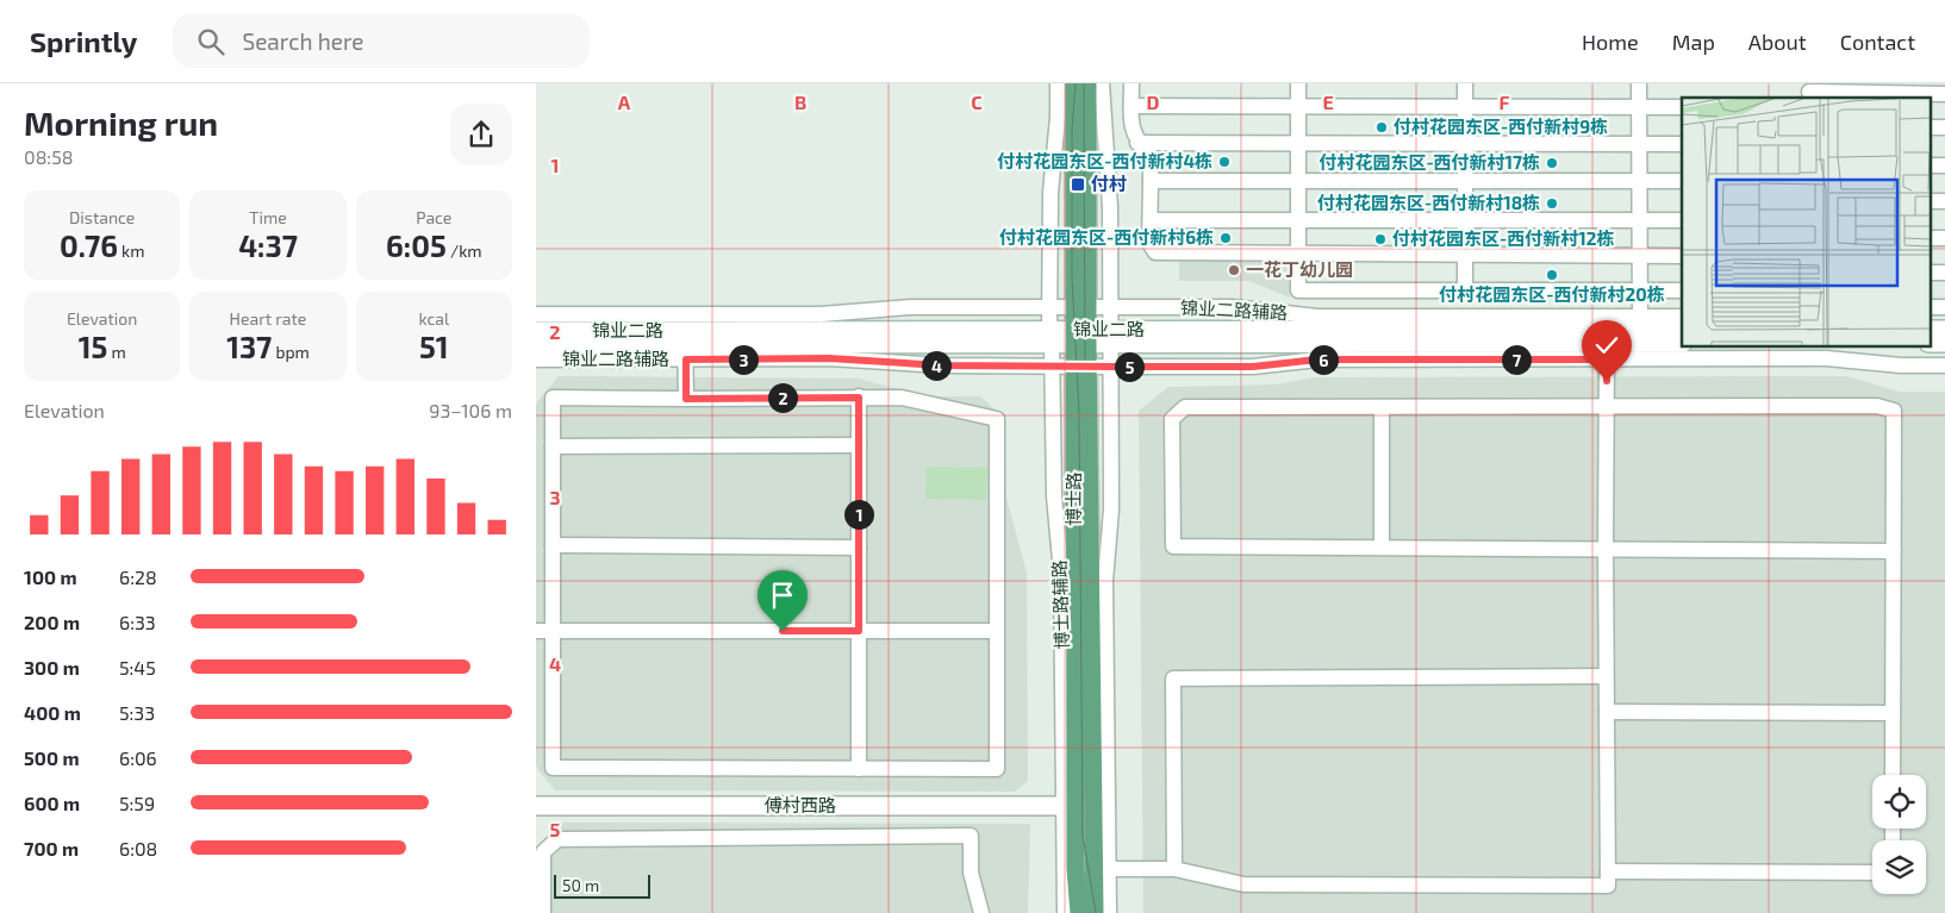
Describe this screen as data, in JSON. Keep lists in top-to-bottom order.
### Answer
{
  "streets": {
    "main road": ["锦业二路", "博士路", "傅村西路"],
    "street": ["锦业二路辅路", "博士路辅路"]
  },
  "crossings": [
    ["锦业二路辅路", "锦业二路"],
    ["锦业二路辅路", "博士路"],
    ["锦业二路辅路", "博士路辅路"],
    ["锦业二路", "博士路"],
    ["锦业二路", "博士路辅路"],
    ["博士路辅路", "傅村西路"]
  ],
  "places": {
    "other": [
      "付村花园东区-西付新村9栋",
      "付村花园东区-西付新村4栋",
      "付村花园东区-西付新村17栋",
      "付村花园东区-西付新村18栋",
      "付村花园东区-西付新村6栋",
      "付村花园东区-西付新村12栋",
      "一花丁幼儿园",
      "付村花园东区-西付新村20栋"
    ],
    "transit": ["付村"]
  },
  "scale_bar": "50 m",
  "page": {
    "header": "Sprintly",
    "search": "Search here",
    "nav": [
      "Home",
      "Map",
      "About",
      "Contact"
    ],
    "heading": ["Morning run", "08:58"],
    "stats": [
      ["Distance", "0.76 km"],
      ["Time", "4:37"],
      ["Pace", "6:05 /km"],
      ["Elevation", "15 m"],
      ["Heart rate", "137 bpm"],
      ["kcal", "51"]
    ],
    "pins": [
      "3",
      "6",
      "7",
      "4",
      "5",
      "2",
      "1"
    ],
    "chart": ["Elevation", "93–106 m"],
    "list": [
      {
        "name": "100 m",
        "note": "6:28"
      },
      {
        "name": "200 m",
        "note": "6:33"
      },
      {
        "name": "300 m",
        "note": "5:45"
      },
      {
        "name": "400 m",
        "note": "5:33"
      },
      {
        "name": "500 m",
        "note": "6:06"
      },
      {
        "name": "600 m",
        "note": "5:59"
      },
      {
        "name": "700 m",
        "note": "6:08"
      }
    ],
    "scale": "50 m"
  },
  "grid": {
    "columns": [
      "A",
      "B",
      "C",
      "D",
      "E",
      "F"
    ],
    "rows": [
      "1",
      "2",
      "3",
      "4",
      "5"
    ]
  }
}
